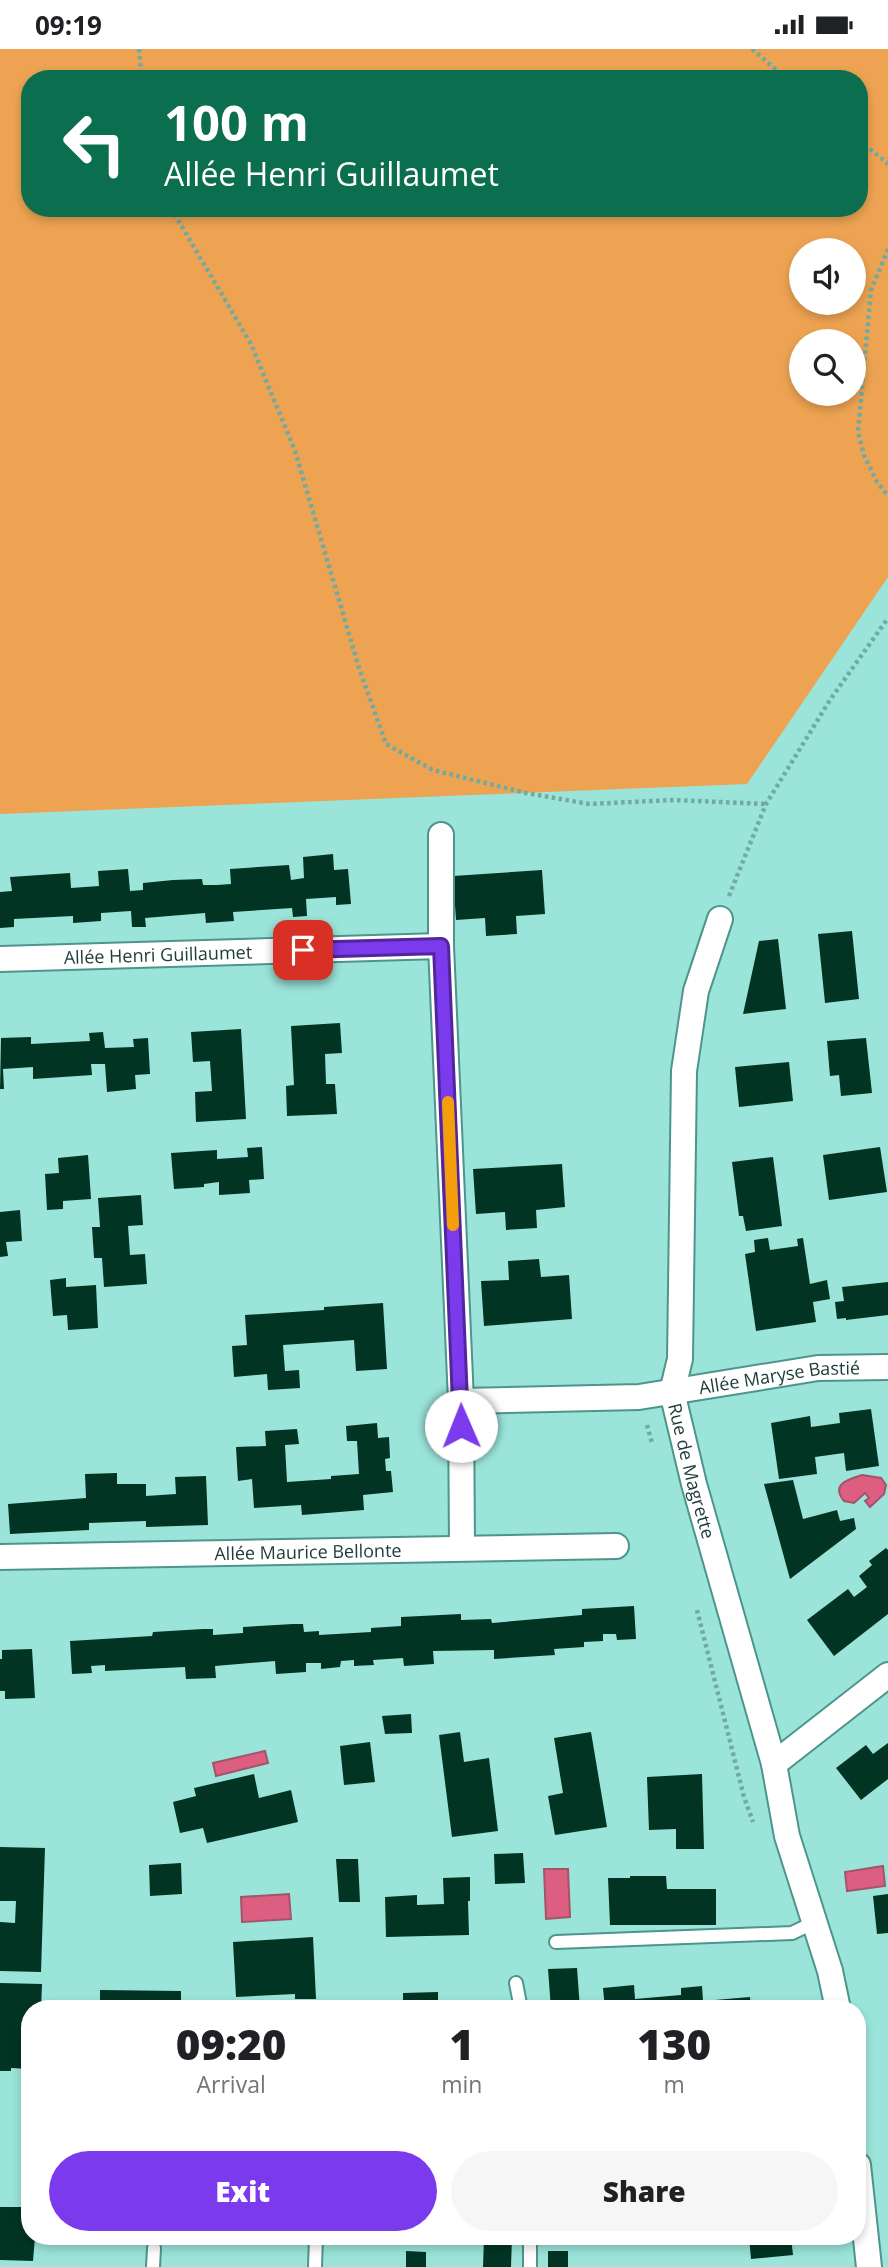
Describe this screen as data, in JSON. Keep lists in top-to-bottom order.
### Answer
{
  "streets": {
    "street": [
      "Allée Henri Guillaumet",
      "Allée Maryse Bastié",
      "Rue de Magrette",
      "Allée Maurice Bellonte"
    ]
  },
  "crossings": [
    ["Allée Maryse Bastié", "Rue de Magrette"]
  ],
  "page": {
    "status": "09:19",
    "turn": ["100 m", "Allée Henri Guillaumet"],
    "eta": [
      "09:20",
      "Arrival",
      "1",
      "min",
      "130",
      "m"
    ],
    "buttons": ["Exit", "Share"]
  }
}
